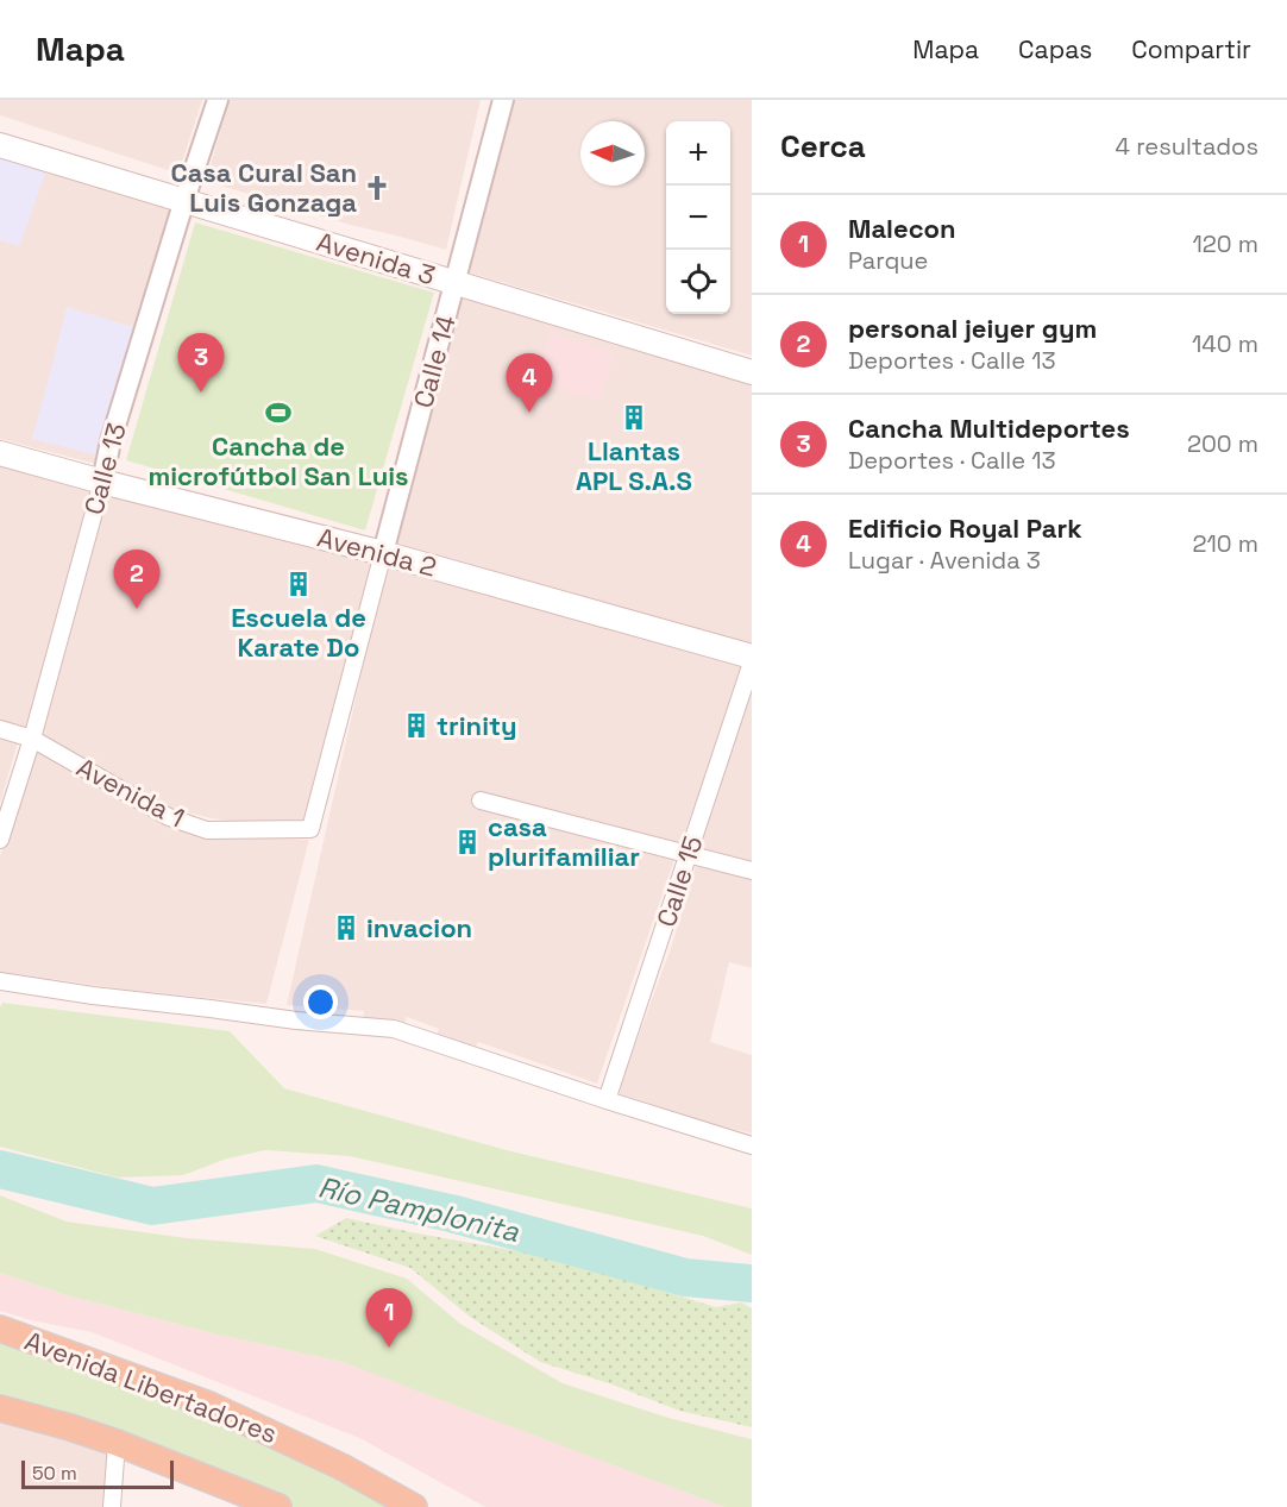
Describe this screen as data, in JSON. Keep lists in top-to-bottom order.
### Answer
{
  "streets": {
    "main road": ["Avenida 3", "Avenida 2", "Avenida Libertadores"],
    "street": [
      "Calle 14",
      "Calle 13",
      "Avenida 1",
      "Calle 15"
    ]
  },
  "crossings": [
    ["Avenida 3", "Calle 14"],
    ["Avenida 3", "Calle 13"],
    ["Calle 14", "Avenida 2"],
    ["Calle 14", "Avenida 1"],
    ["Calle 13", "Avenida 2"],
    ["Calle 13", "Avenida 1"]
  ],
  "water": ["Río Pamplonita"],
  "places": {
    "church": ["Casa Cural San Luis Gonzaga"],
    "sports": ["Cancha de microfútbol San Luis"],
    "building": [
      "Llantas APL S.A.S",
      "Escuela de Karate Do",
      "trinity",
      "casa plurifamiliar",
      "invacion"
    ]
  },
  "scale_bar": "50 m",
  "north": "left",
  "page": {
    "header": "Mapa",
    "nav": ["Mapa", "Capas", "Compartir"],
    "heading": ["Cerca", "4 resultados"],
    "map_buttons": ["+", "−"],
    "list": [
      {
        "mark": "1",
        "name": "Malecon",
        "note": "Parque",
        "value": "120 m"
      },
      {
        "mark": "2",
        "name": "personal jeiyer gym",
        "note": "Deportes · Calle 13",
        "value": "140 m"
      },
      {
        "mark": "3",
        "name": "Cancha Multideportes",
        "note": "Deportes · Calle 13",
        "value": "200 m"
      },
      {
        "mark": "4",
        "name": "Edificio Royal Park",
        "note": "Lugar · Avenida 3",
        "value": "210 m"
      }
    ],
    "pins": [
      "3",
      "4",
      "2",
      "1"
    ],
    "scale": "50 m"
  }
}
